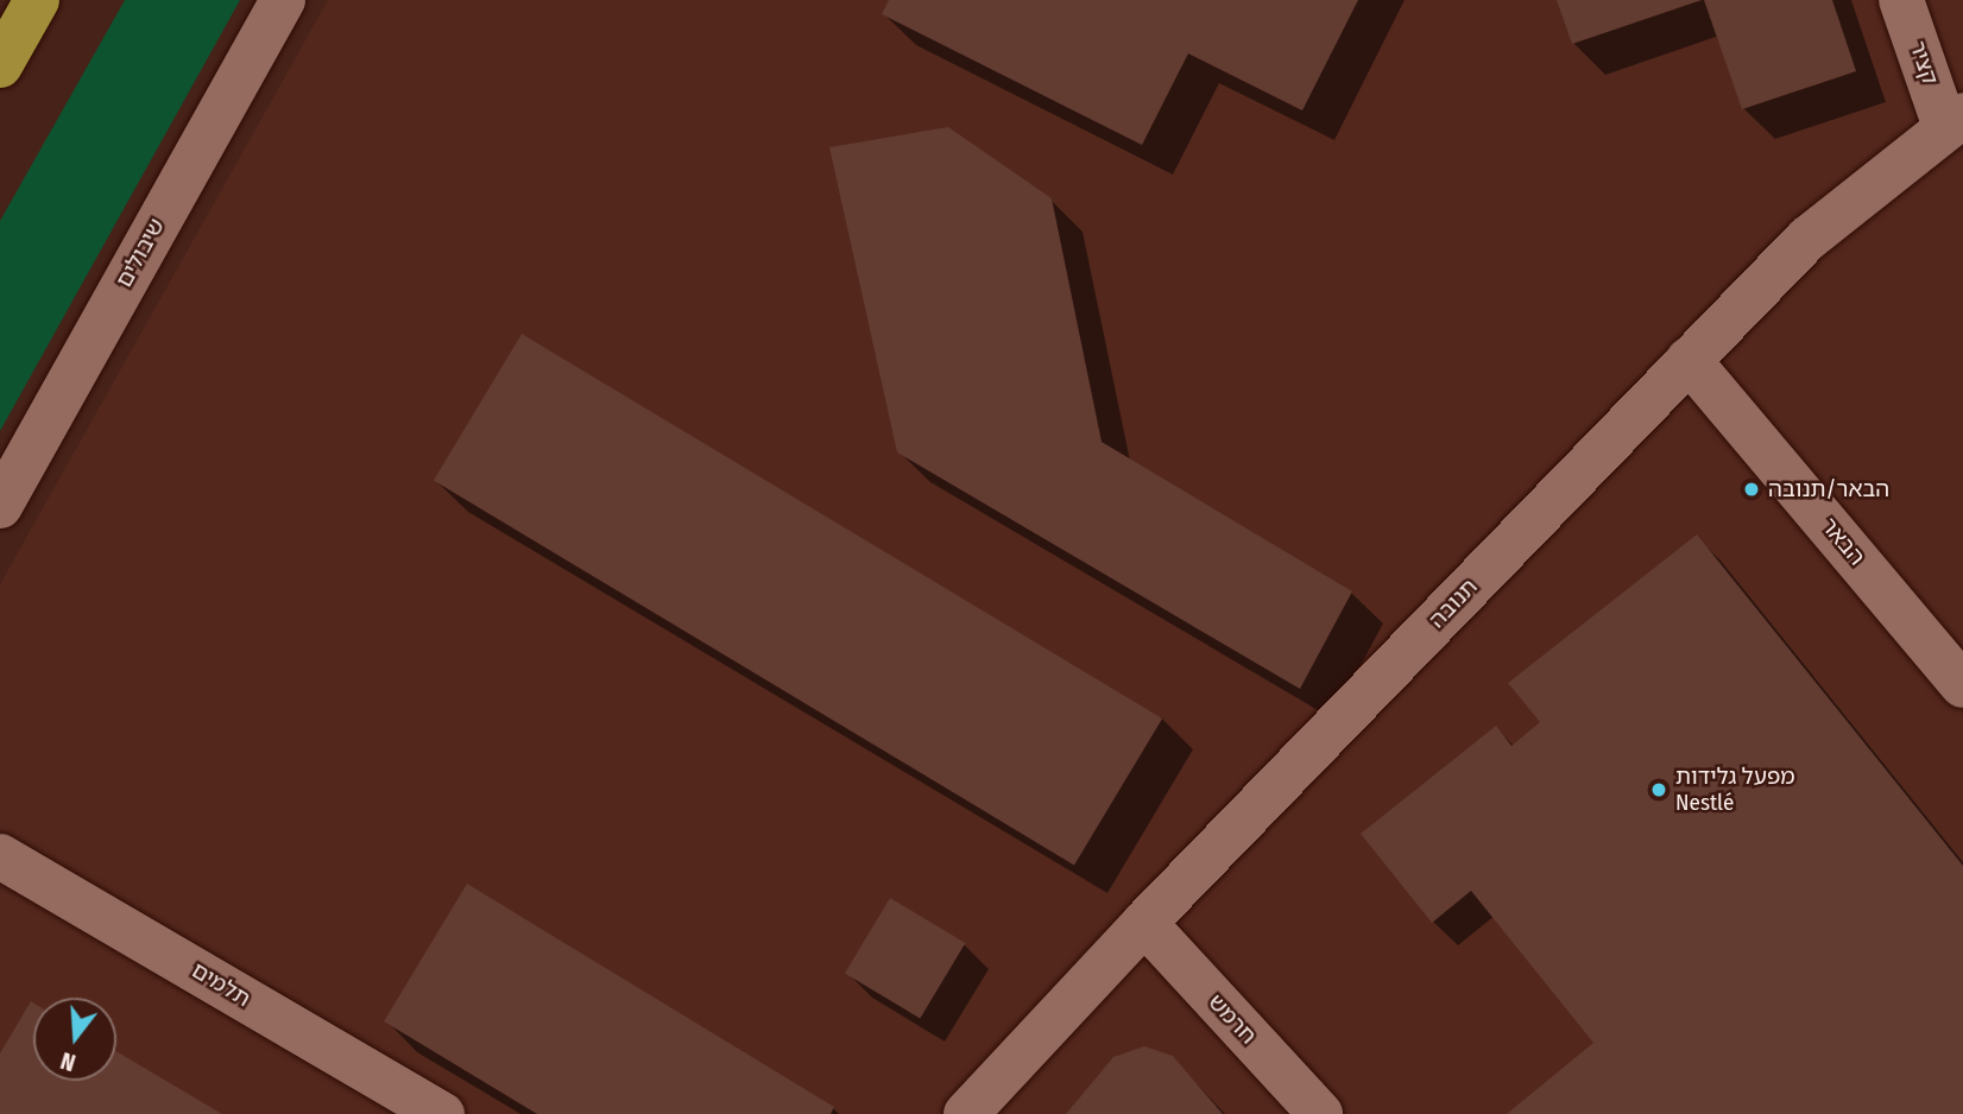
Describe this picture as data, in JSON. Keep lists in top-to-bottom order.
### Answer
{
  "streets": {
    "street": [
      "קציר",
      "שיבולים",
      "הבאר",
      "תנובה",
      "תלמים",
      "חרמש"
    ]
  },
  "crossings": [
    ["קציר", "תנובה"],
    ["הבאר", "תנובה"],
    ["תנובה", "חרמש"]
  ],
  "places": ["הבאר/תנובה", "מפעל גלידות Nestlé"],
  "north": "bottom"
}
